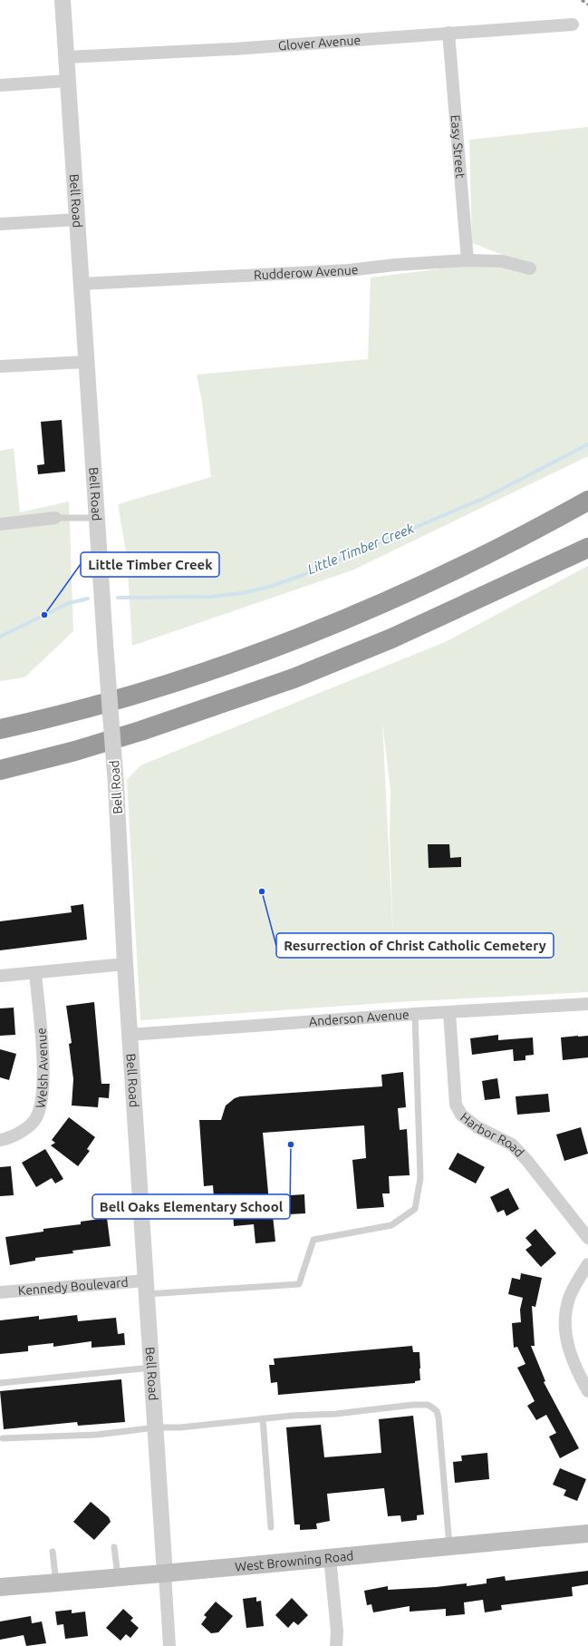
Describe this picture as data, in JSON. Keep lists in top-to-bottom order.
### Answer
{
  "streets": {
    "main road": ["West Browning Road"],
    "street": [
      "Glover Avenue",
      "Easy Street",
      "Bell Road",
      "Rudderow Avenue",
      "Anderson Avenue",
      "Welsh Avenue",
      "Harbor Road",
      "Kennedy Boulevard"
    ]
  },
  "crossings": [
    ["Glover Avenue", "Easy Street"],
    ["Glover Avenue", "Bell Road"],
    ["Easy Street", "Rudderow Avenue"],
    ["Bell Road", "Rudderow Avenue"],
    ["Bell Road", "Anderson Avenue"],
    ["Bell Road", "Kennedy Boulevard"],
    ["Bell Road", "West Browning Road"],
    ["Anderson Avenue", "Harbor Road"]
  ],
  "water": ["Little Timber Creek"],
  "places": ["Little Timber Creek", "Resurrection of Christ Catholic Cemetery", "Bell Oaks Elementary School"]
}
